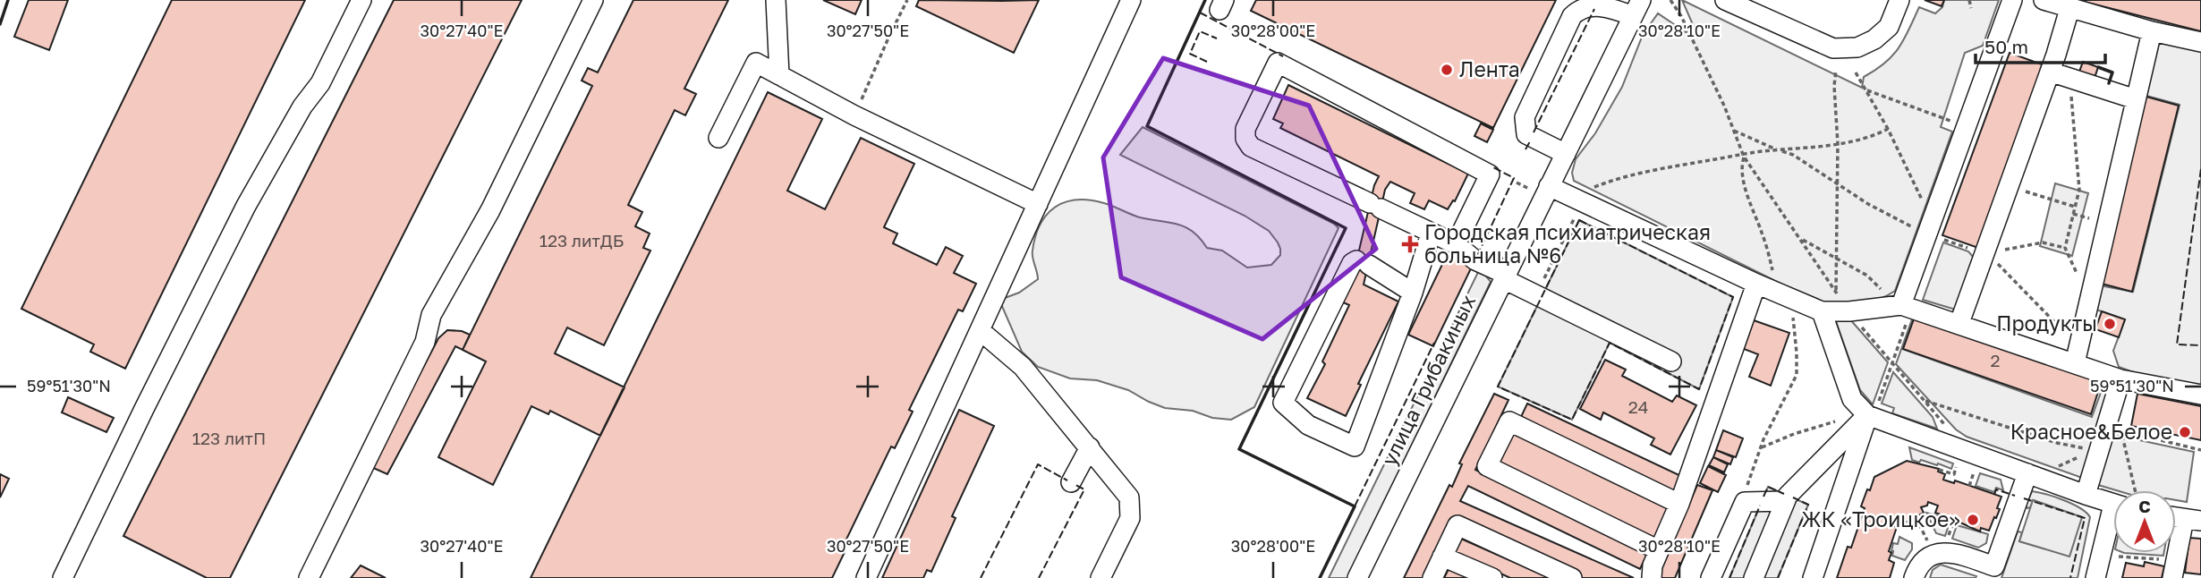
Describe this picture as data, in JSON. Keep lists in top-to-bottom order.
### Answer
{
  "streets": {
    "street": ["улица Грибакиных"]
  },
  "places": {
    "other": [
      "Лента",
      "Продукты",
      "Красное&Белое",
      "ЖК «Троицкое»"
    ],
    "health": ["Городская психиатрическая больница №6"]
  },
  "house_numbers": [
    "123 литДБ",
    "2",
    "24",
    "123 литП"
  ],
  "scale_bar": "50 m",
  "north": "top",
  "coordinates": [
    "30°27'40\"E",
    "30°27'50\"E",
    "30°28'00\"E",
    "30°28'10\"E",
    "59°51'30\"N"
  ]
}
